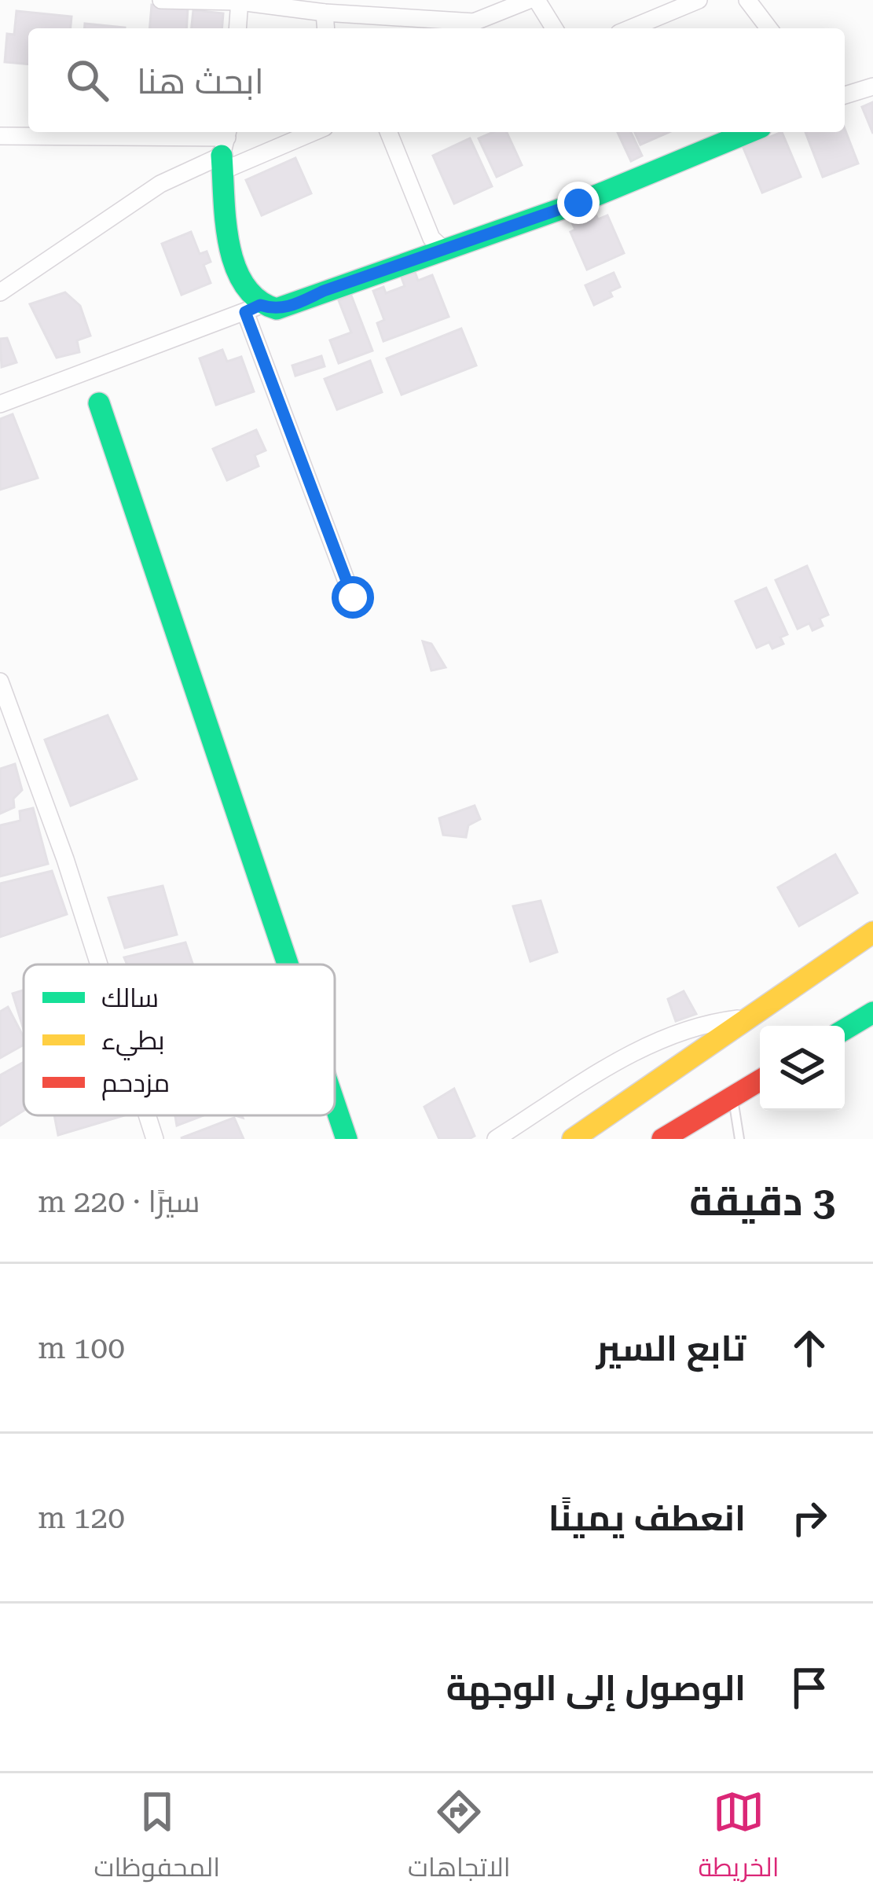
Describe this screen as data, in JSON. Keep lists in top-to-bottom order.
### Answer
{
  "legend": ["سالك", "بطيء", "مزدحم"],
  "page": {
    "search": "ابحث هنا",
    "heading": ["3 دقيقة", "سيرًا · 220 m"],
    "list": [
      ["تابع السير", "100 m"],
      ["انعطف يمينًا", "120 m"],
      "الوصول إلى الوجهة"
    ],
    "nav": ["الخريطة", "الاتجاهات", "المحفوظات"]
  }
}
